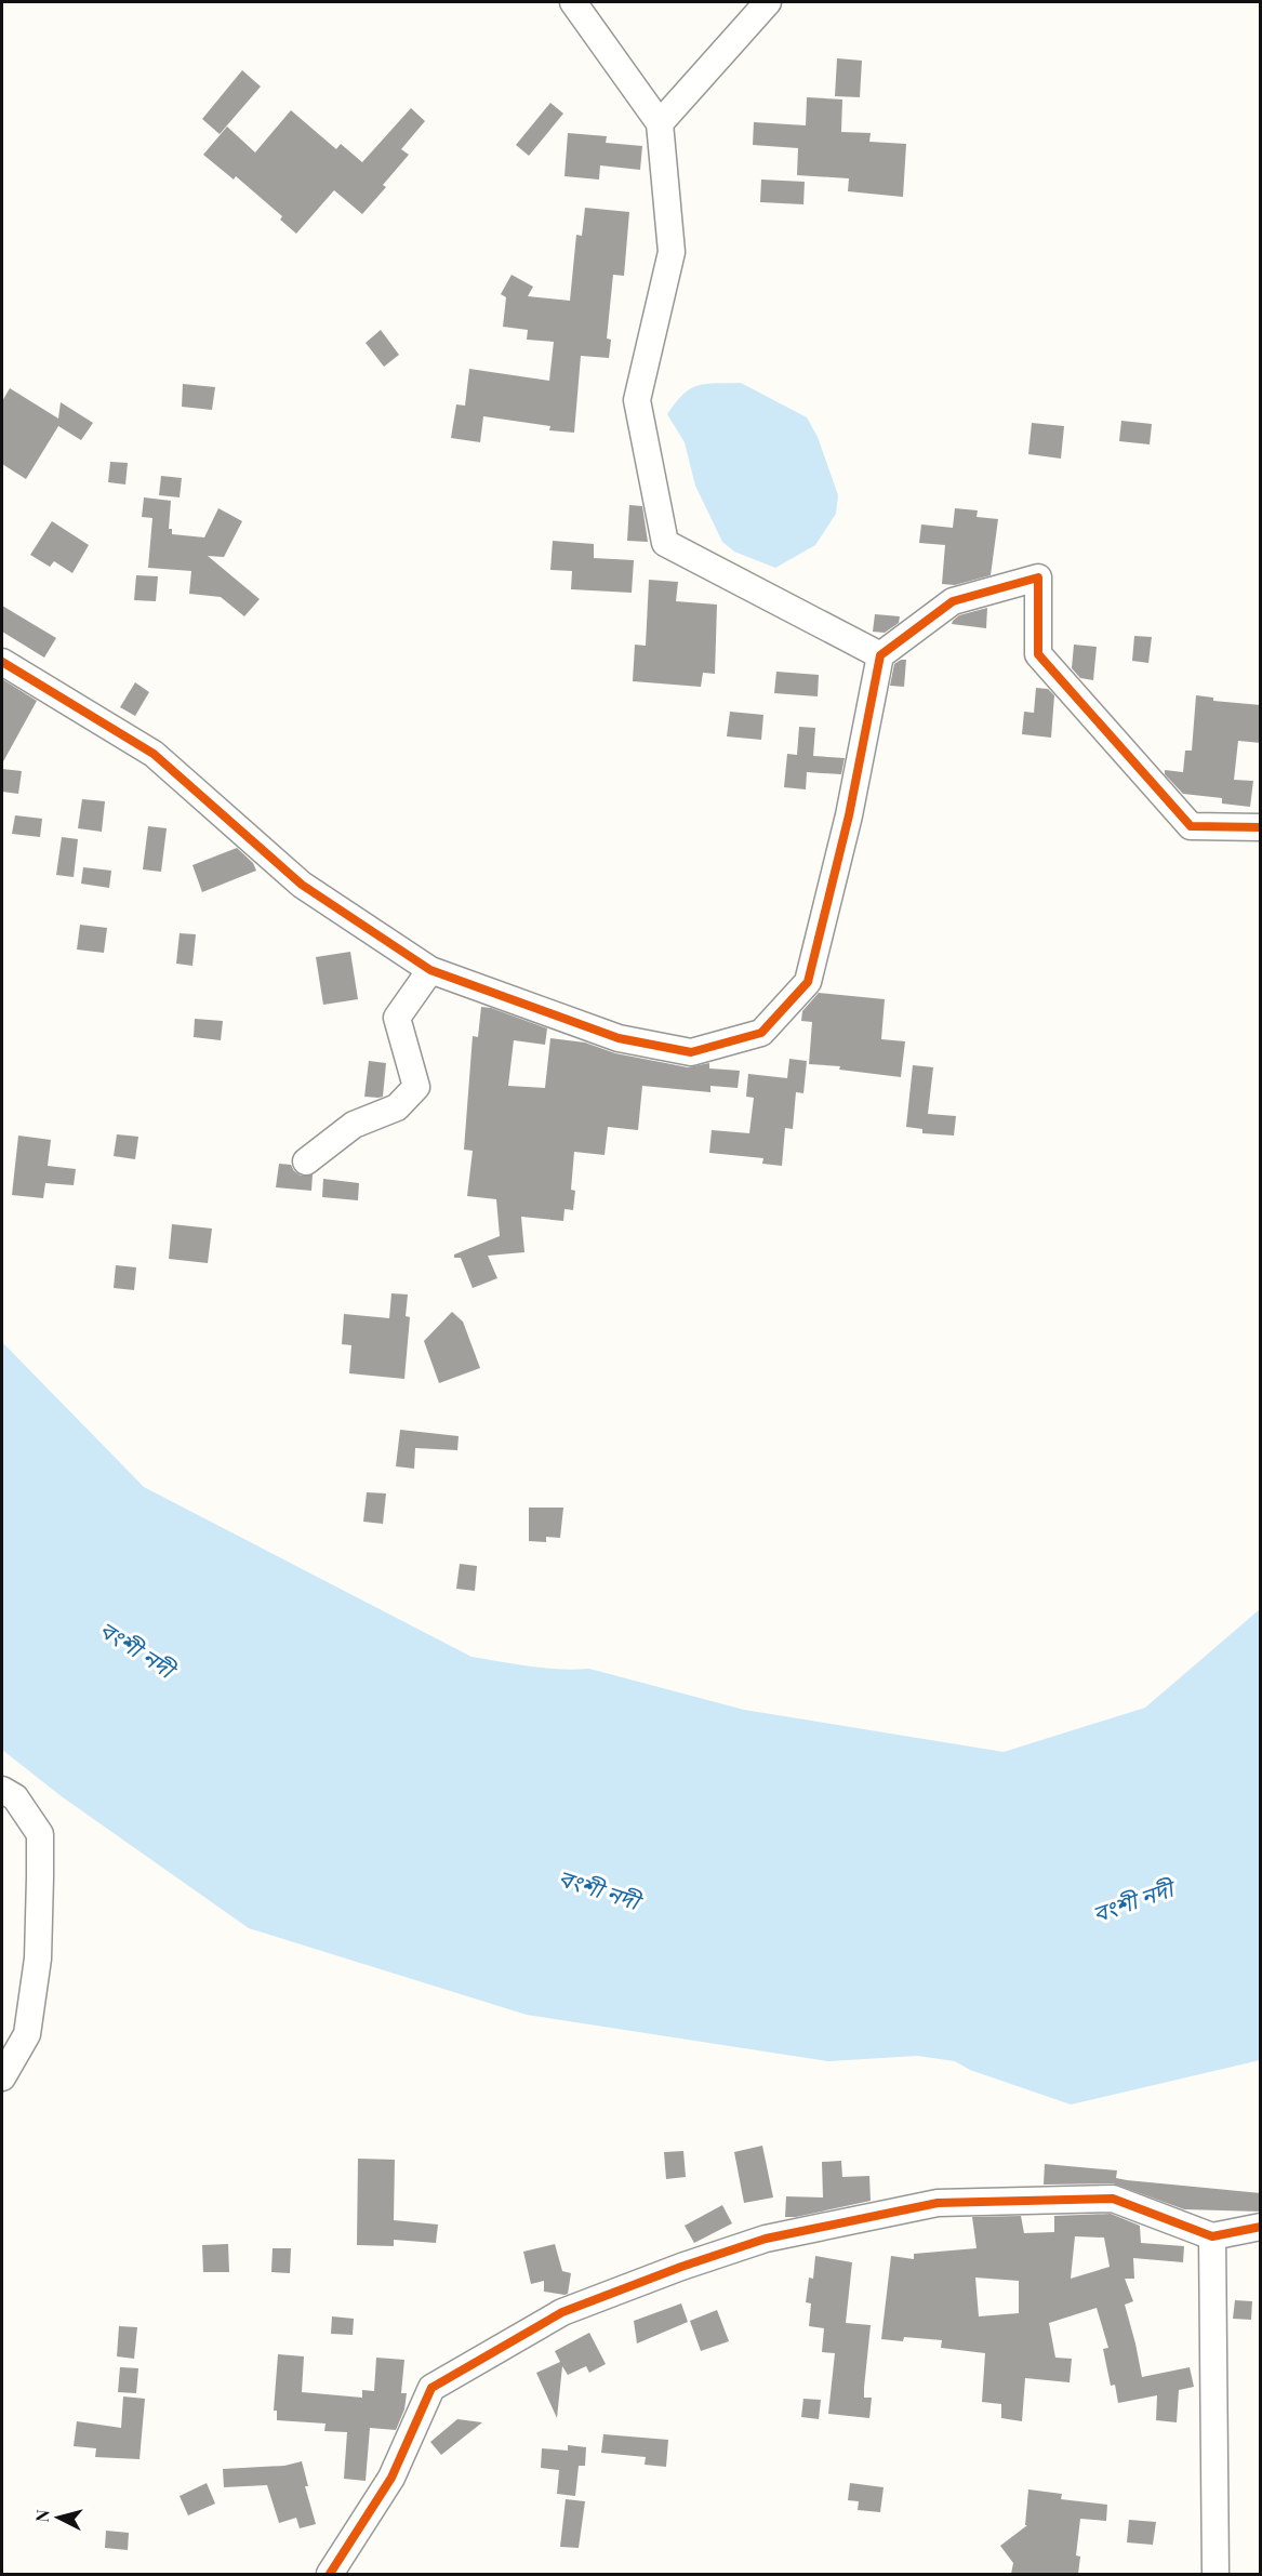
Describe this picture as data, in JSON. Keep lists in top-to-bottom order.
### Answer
{
  "water": ["বংশী নদী"],
  "north": "left"
}
